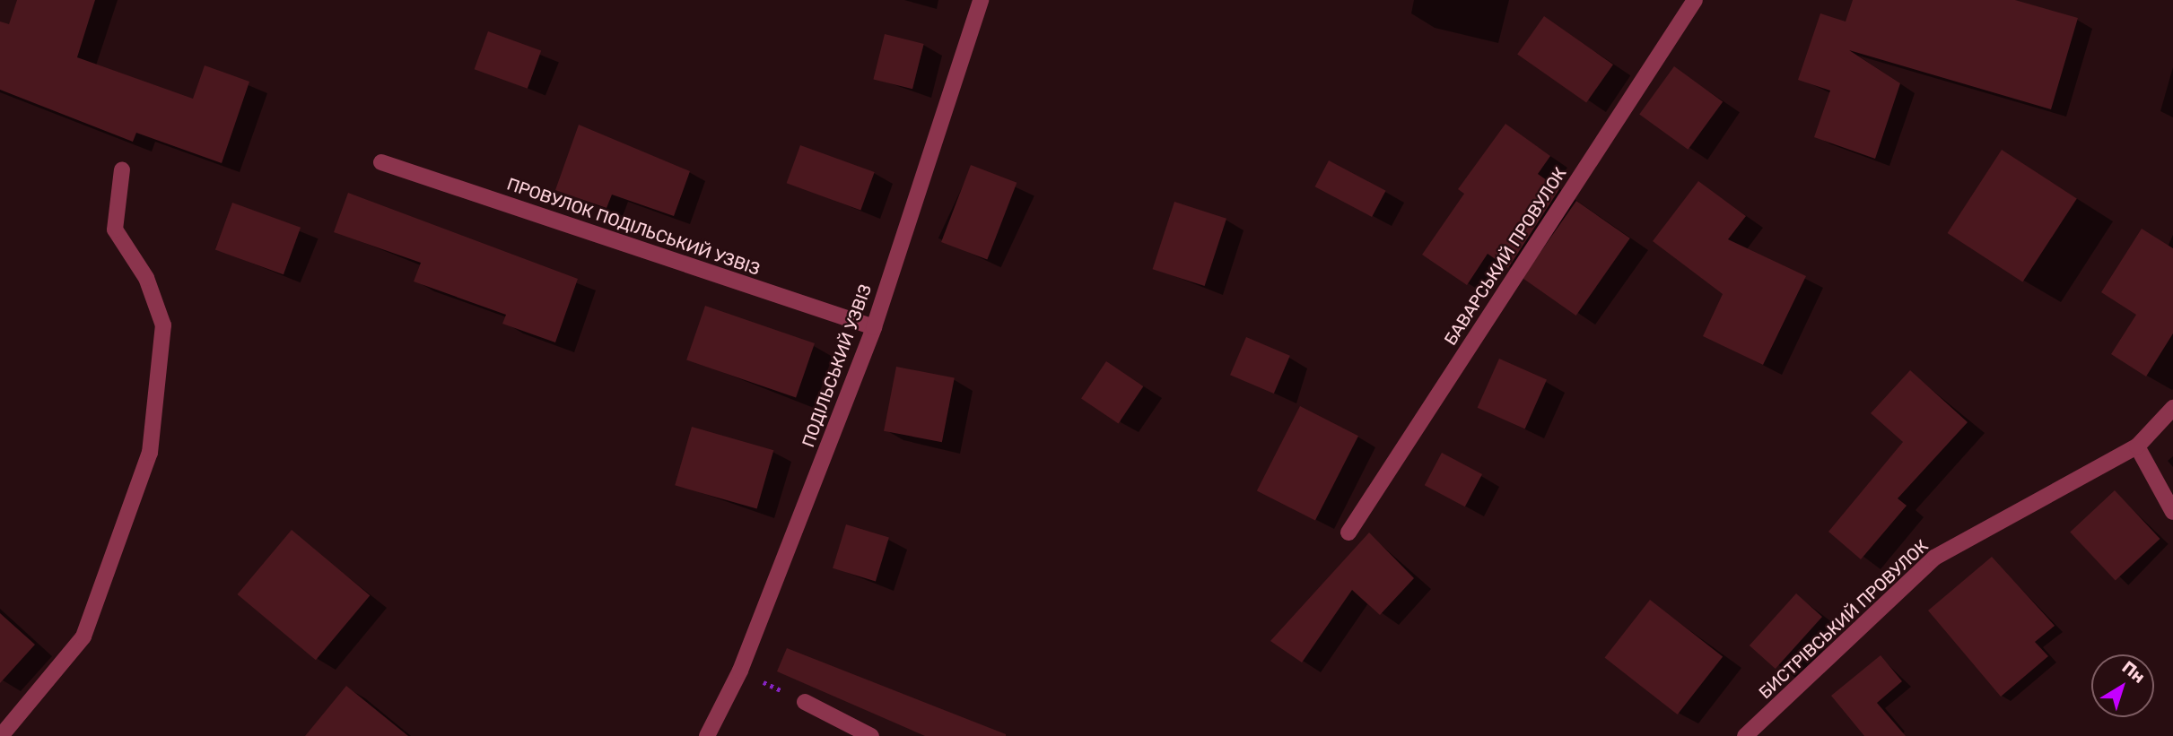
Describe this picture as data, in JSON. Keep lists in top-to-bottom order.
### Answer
{
  "streets": {
    "street": [
      "ПРОВУЛОК ПОДІЛЬСЬКИЙ УЗВІЗ",
      "БАВАРСЬКИЙ ПРОВУЛОК",
      "ПОДІЛЬСЬКИЙ УЗВІЗ",
      "БИСТРІВСЬКИЙ ПРОВУЛОК"
    ]
  },
  "crossings": [
    ["ПРОВУЛОК ПОДІЛЬСЬКИЙ УЗВІЗ", "ПОДІЛЬСЬКИЙ УЗВІЗ"]
  ],
  "north": "top right"
}
